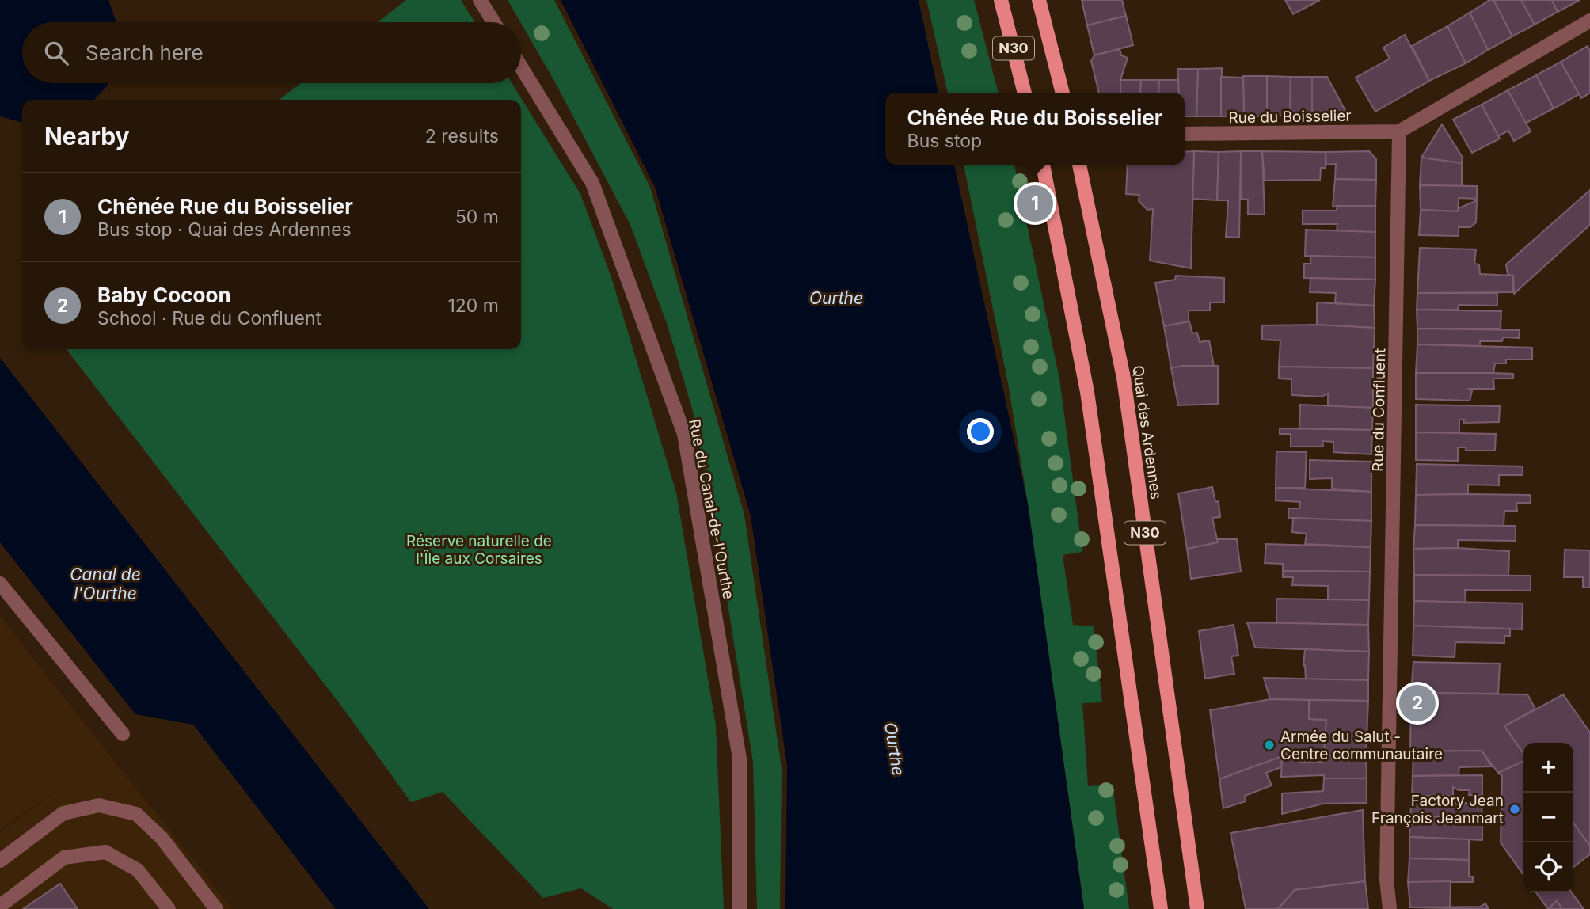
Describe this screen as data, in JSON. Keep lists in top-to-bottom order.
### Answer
{
  "streets": {
    "main road": ["N30", "Quai des Ardennes"],
    "street": ["Rue du Boisselier", "Rue du Confluent", "Rue du Canal-de-l'Ourthe"]
  },
  "crossings": [
    ["Rue du Boisselier", "Rue du Confluent"]
  ],
  "water": ["Ourthe", "Canal de l'Ourthe"],
  "parks": ["Réserve naturelle de l'Île aux Corsaires"],
  "places": ["Armée du Salut - Centre communautaire", "Factory Jean François Jeanmart"],
  "page": {
    "search": "Search here",
    "popup": ["Chênée Rue du Boisselier", "Bus stop"],
    "heading": ["Nearby", "2 results"],
    "list": [
      {
        "mark": "1",
        "name": "Chênée Rue du Boisselier",
        "note": "Bus stop · Quai des Ardennes",
        "value": "50 m"
      },
      {
        "mark": "2",
        "name": "Baby Cocoon",
        "note": "School · Rue du Confluent",
        "value": "120 m"
      }
    ],
    "pins": ["1", "2"],
    "map_buttons": ["+", "−"]
  }
}
